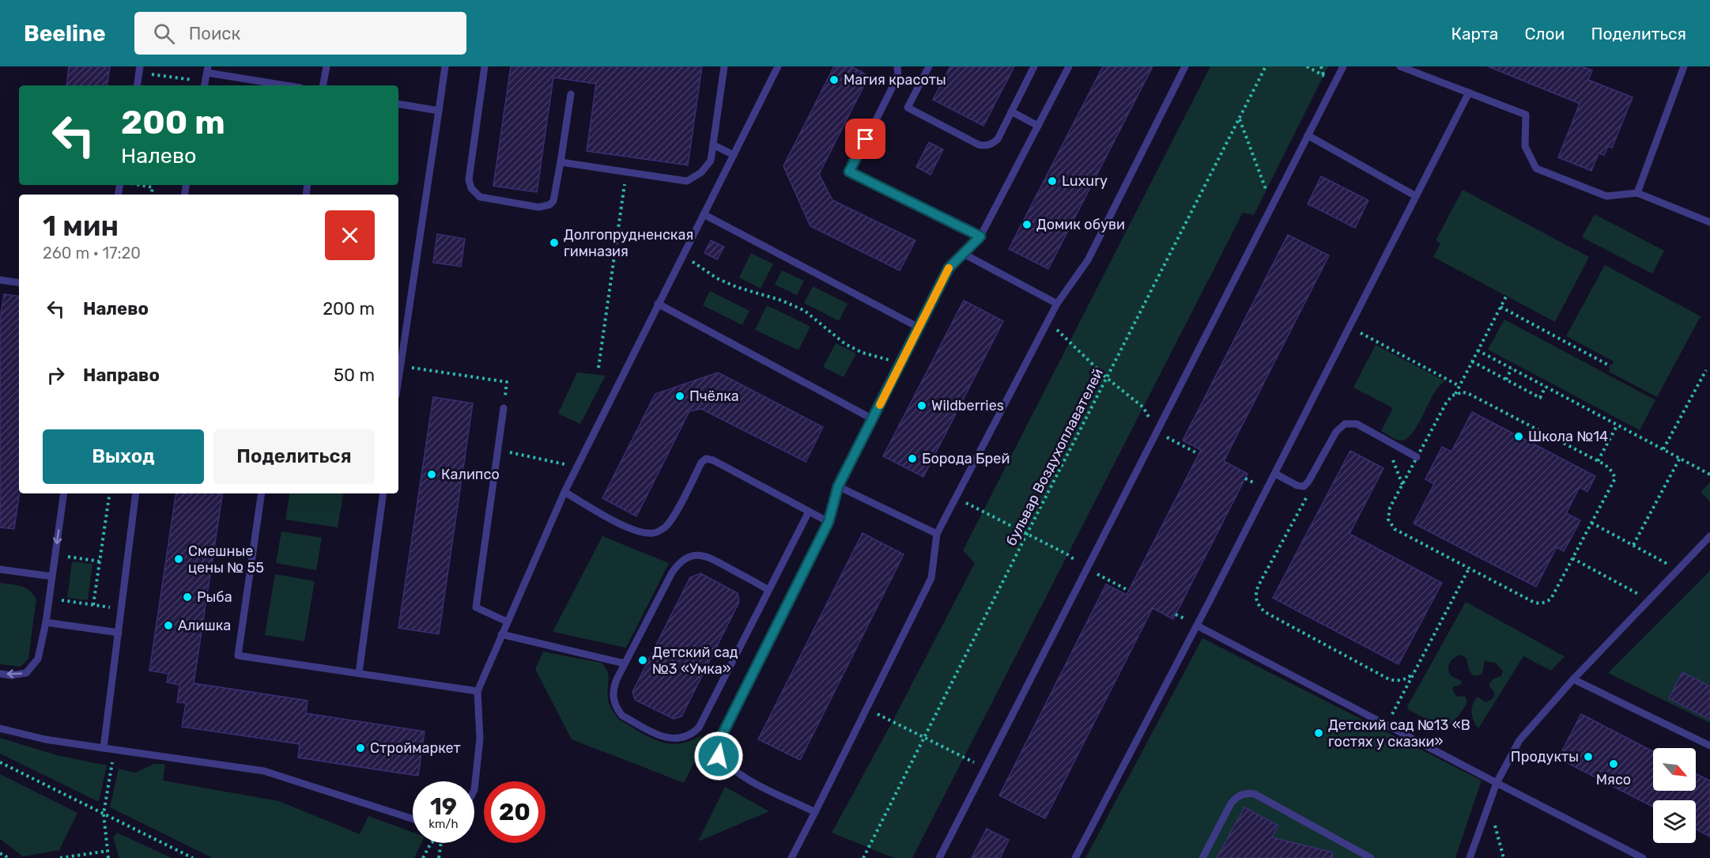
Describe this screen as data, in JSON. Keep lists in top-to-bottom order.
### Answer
{
  "streets": {
    "path": ["бульвар Воздухоплавателей"]
  },
  "places": [
    "Магия красоты",
    "Luxury",
    "Домик обуви",
    "Долгопрудненская гимназия",
    "Пчёлка",
    "Wildberries",
    "Школа №14",
    "Борода Брей",
    "Калипсо",
    "Смешные цены № 55",
    "Рыба",
    "Алишка",
    "Детский сад №3 «Умка»",
    "Детский сад №13 «В гостях у сказки»",
    "Строймаркет",
    "Продукты",
    "Мясо"
  ],
  "north": "bottom right",
  "page": {
    "header": "Beeline",
    "search": "Поиск",
    "nav": ["Карта", "Слои", "Поделиться"],
    "turn": ["200 m", "Налево"],
    "heading": ["1 мин", "260 m · 17:20"],
    "list": [
      {
        "name": "Налево",
        "value": "200 m"
      },
      {
        "name": "Направо",
        "value": "50 m"
      }
    ],
    "buttons": ["Выход", "Поделиться"],
    "speed": "19 km/h",
    "limit": "20"
  }
}
